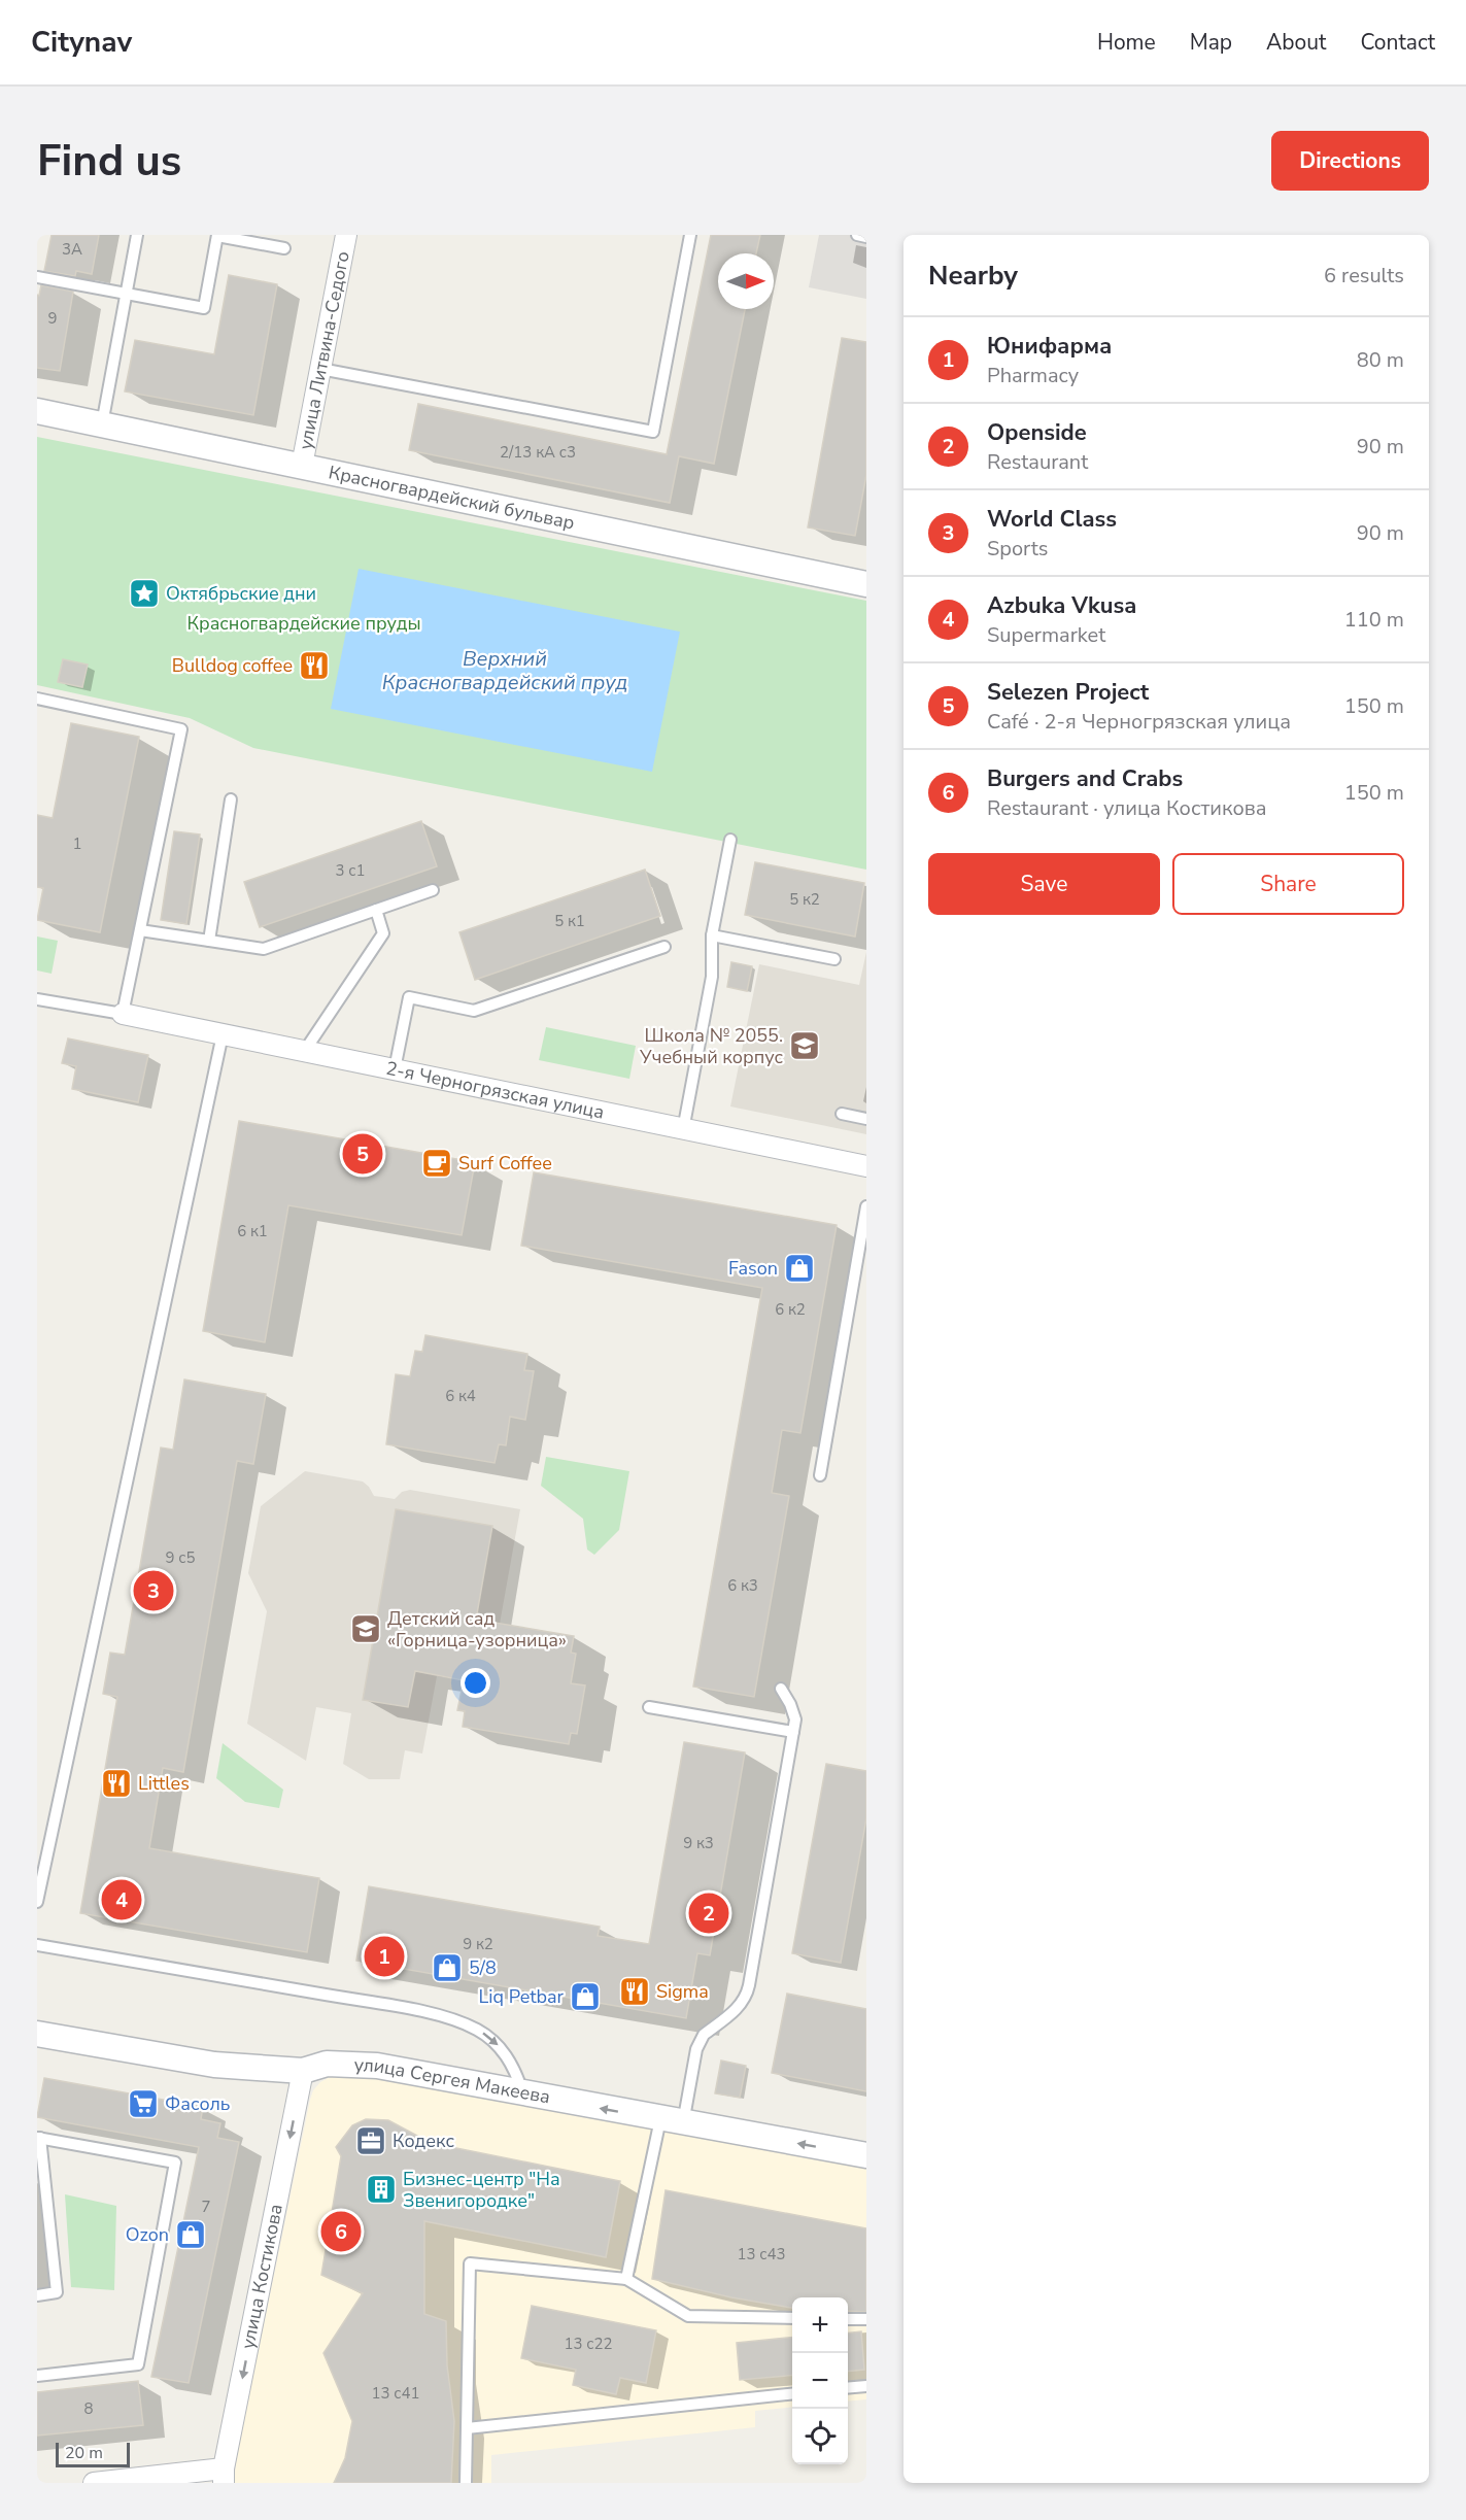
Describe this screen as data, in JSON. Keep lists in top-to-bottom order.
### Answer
{
  "streets": {
    "street": [
      "улица Литвина-Седого",
      "Красногвардейский бульвар",
      "2-я Черногрязская улица",
      "улица Сергея Макеева",
      "улица Костикова"
    ]
  },
  "crossings": [
    ["улица Литвина-Седого", "Красногвардейский бульвар"],
    ["улица Сергея Макеева", "улица Костикова"]
  ],
  "one_way": ["улица Сергея Макеева", "улица Костикова"],
  "water": ["Верхний Красногвардейский пруд"],
  "parks": ["Красногвардейские пруды"],
  "places": {
    "place": ["Октябрьские дни"],
    "restaurant": ["Bulldog coffee", "Littles", "Sigma"],
    "school or university": ["Школа № 2055. Учебный корпус", "Детский сад «Горница-узорница»"],
    "cafe": ["Surf Coffee"],
    "shop": [
      "Fason",
      "5/8",
      "Liq Petbar",
      "Ozon"
    ],
    "supermarket": ["Фасоль"],
    "office": ["Кодекс"],
    "building": ["Бизнес-центр \"На Звенигородке\""]
  },
  "house_numbers": [
    "3А",
    "9",
    "2/13 кА с3",
    "1",
    "3 с1",
    "5 к2",
    "5 к1",
    "6 к1",
    "6 к2",
    "6 к4",
    "9 с5",
    "6 к3",
    "9 к3",
    "9 к2",
    "7",
    "13 с43",
    "13 с22",
    "13 с41",
    "8"
  ],
  "scale_bar": "20 m",
  "north": "right",
  "page": {
    "header": "Citynav",
    "nav": [
      "Home",
      "Map",
      "About",
      "Contact"
    ],
    "buttons": [
      "Directions",
      ["Save", "Share"]
    ],
    "title": "Find us",
    "heading": ["Nearby", "6 results"],
    "list": [
      {
        "mark": "1",
        "name": "Юнифарма",
        "note": "Pharmacy",
        "value": "80 m"
      },
      {
        "mark": "2",
        "name": "Openside",
        "note": "Restaurant",
        "value": "90 m"
      },
      {
        "mark": "3",
        "name": "World Class",
        "note": "Sports",
        "value": "90 m"
      },
      {
        "mark": "4",
        "name": "Azbuka Vkusa",
        "note": "Supermarket",
        "value": "110 m"
      },
      {
        "mark": "5",
        "name": "Selezen Project",
        "note": "Café · 2-я Черногрязская улица",
        "value": "150 m"
      },
      {
        "mark": "6",
        "name": "Burgers and Crabs",
        "note": "Restaurant · улица Костикова",
        "value": "150 m"
      }
    ],
    "pins": [
      "5",
      "3",
      "4",
      "2",
      "1",
      "6"
    ],
    "map_buttons": ["+", "−"],
    "scale": "20 m"
  }
}
